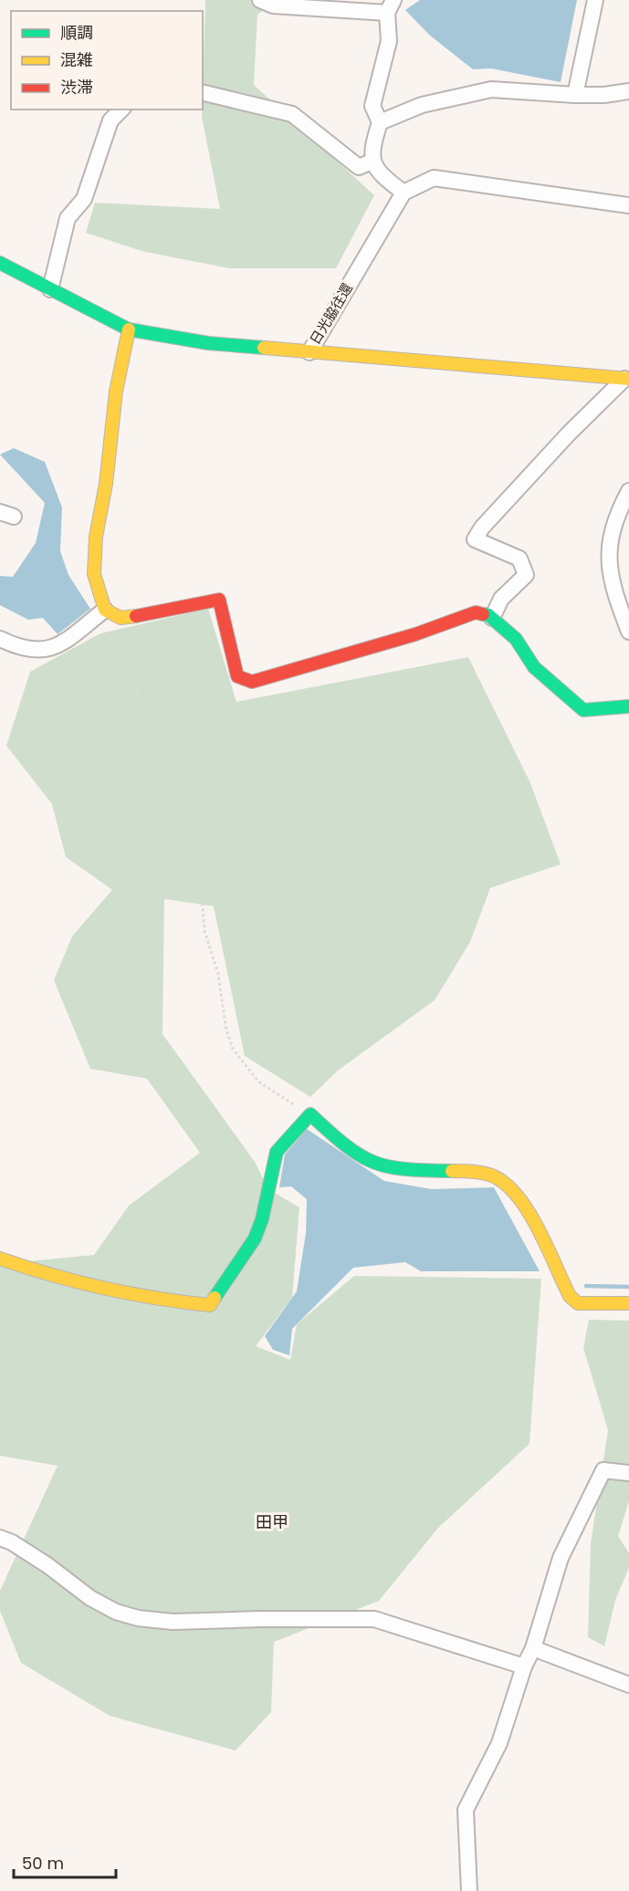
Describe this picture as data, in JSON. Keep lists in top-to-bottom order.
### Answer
{
  "streets": {
    "street": ["日光脇往還"]
  },
  "districts": ["田甲"],
  "legend": ["順調", "混雑", "渋滞"],
  "scale_bar": "50 m"
}
